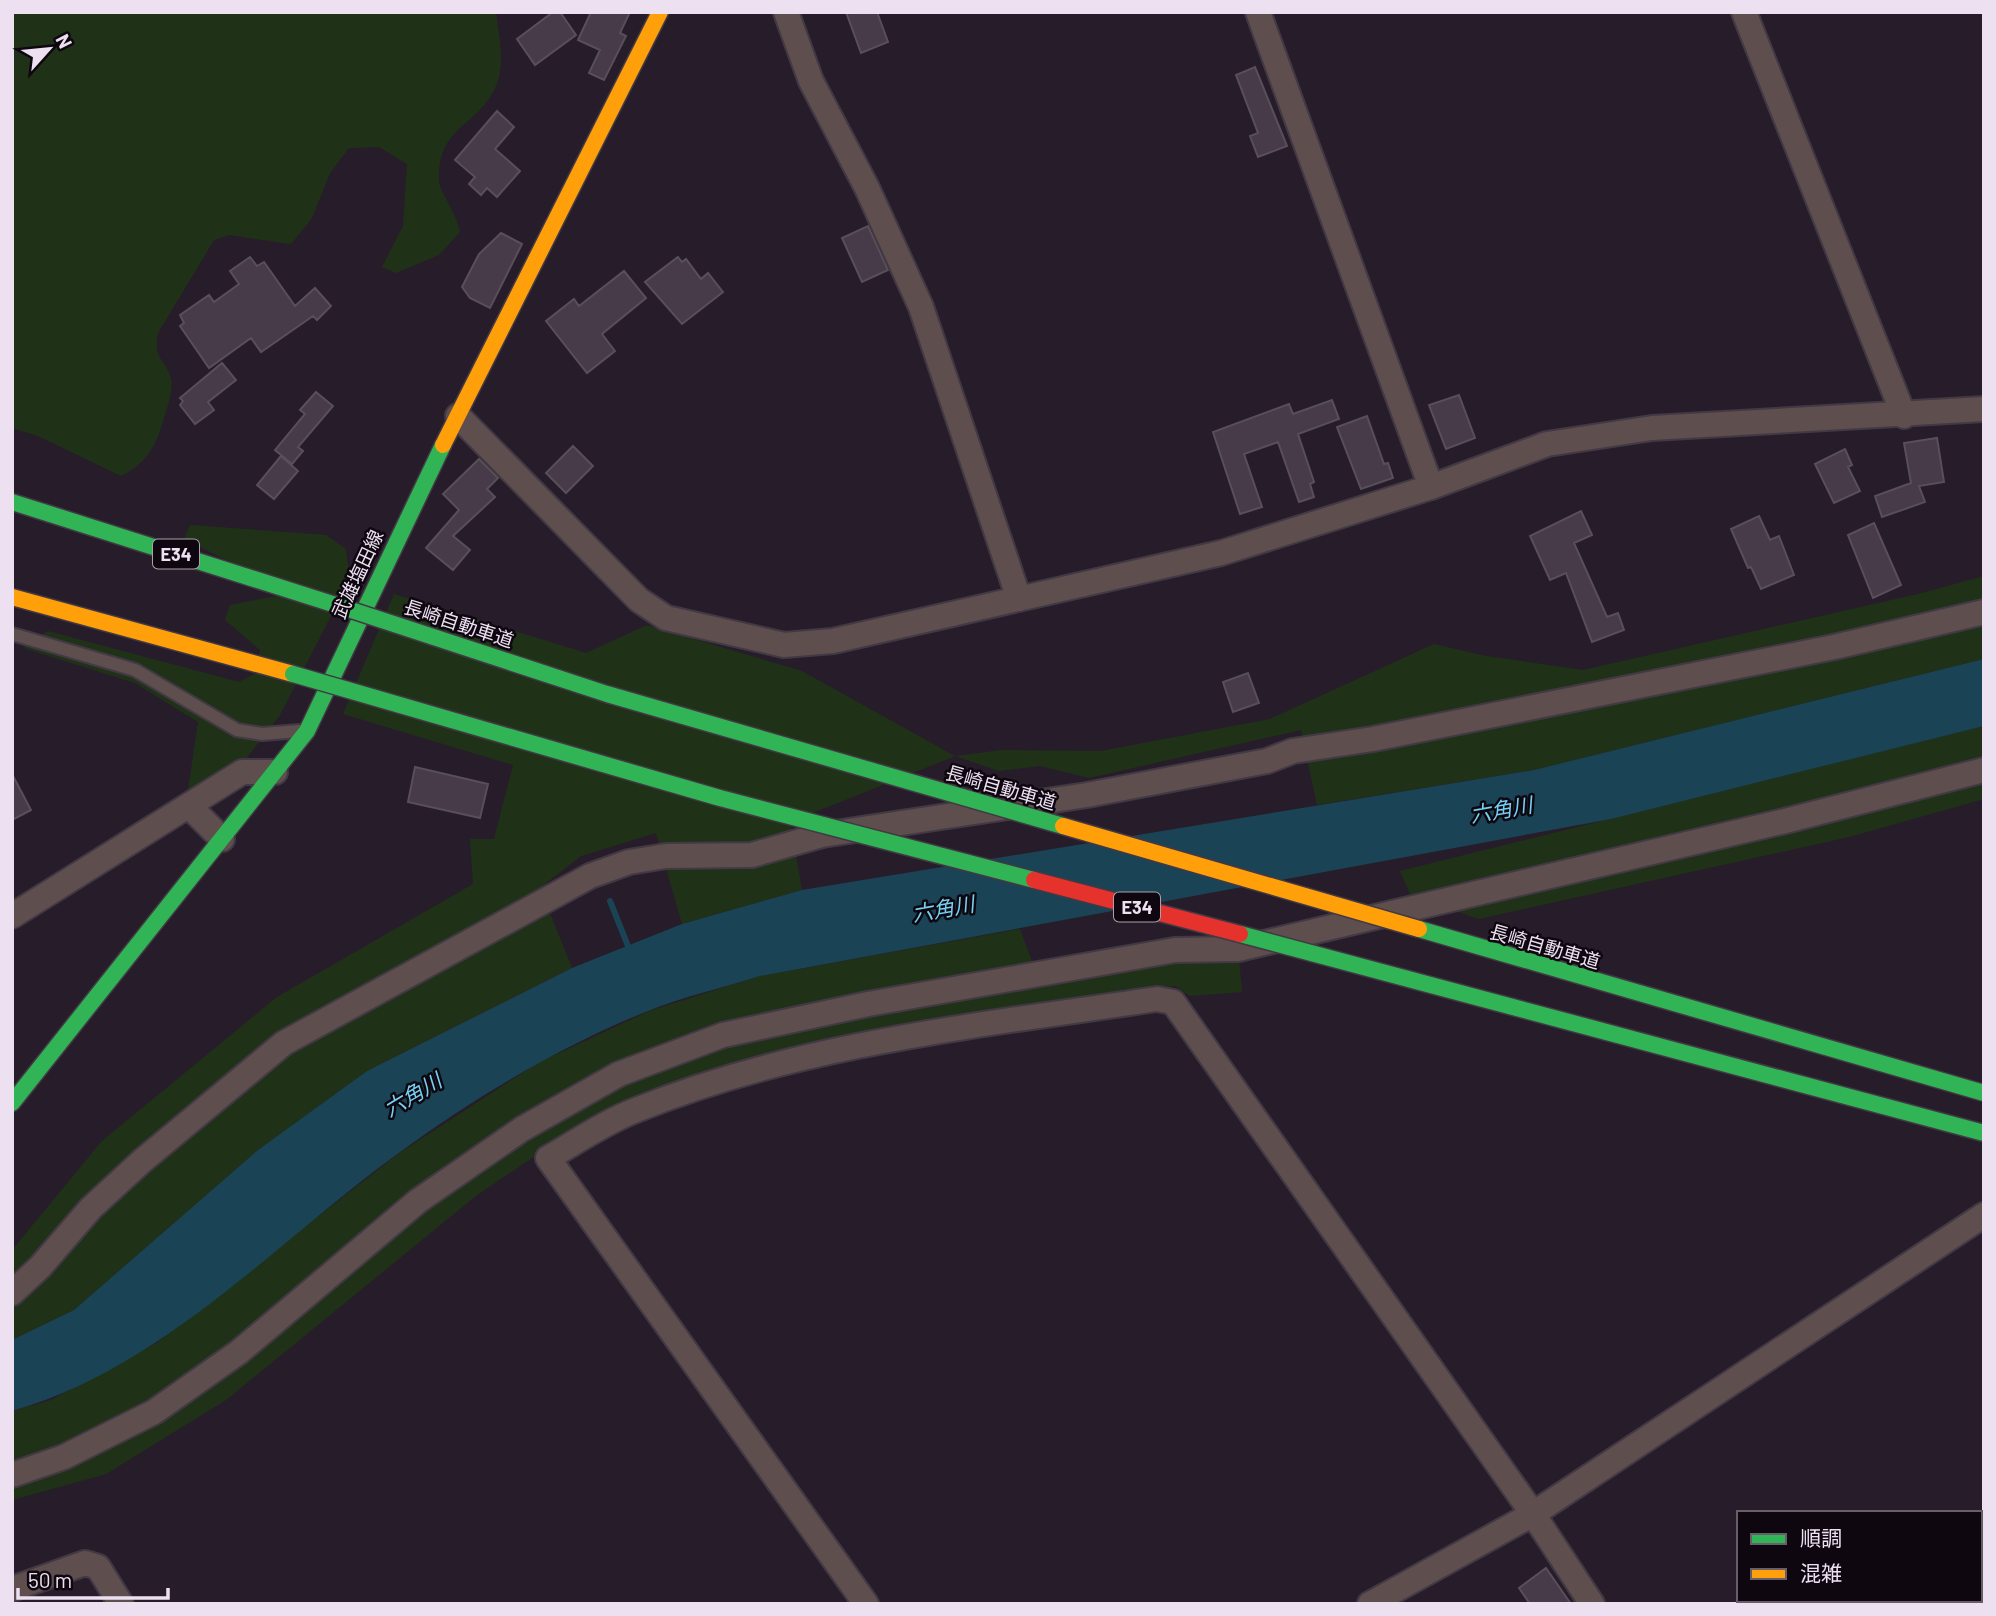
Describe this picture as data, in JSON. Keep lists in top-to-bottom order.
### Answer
{
  "streets": {
    "main road": ["E34", "武雄塩田線", "長崎自動車道"]
  },
  "water": ["六角川"],
  "legend": ["順調", "混雑"],
  "scale_bar": "50 m",
  "north": "top right"
}
